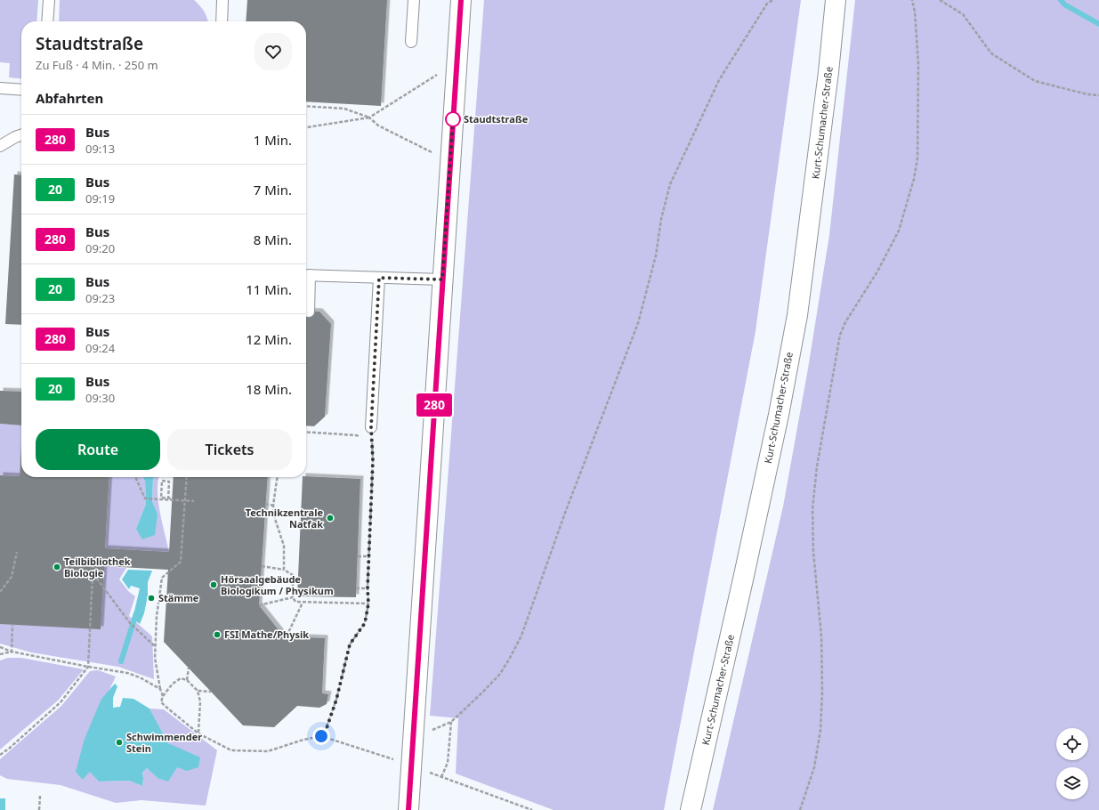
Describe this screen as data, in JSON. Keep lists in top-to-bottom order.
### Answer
{
  "streets": {
    "street": ["Kurt-Schumacher-Straße"]
  },
  "places": [
    "Staudtstraße",
    "Technikzentrale Natfak",
    "Teilbibliothek Biologie",
    "Hörsaalgebäude Biologikum / Physikum",
    "Stämme",
    "FSI Mathe/Physik",
    "Schwimmender Stein"
  ],
  "lines": ["bus line 280"],
  "page": {
    "on_map": "280",
    "heading": [
      ["Staudtstraße", "Zu Fuß · 4 Min. · 250 m"],
      "Abfahrten"
    ],
    "list": [
      {
        "mark": "280",
        "name": "Bus",
        "note": "09:13",
        "value": "1 Min."
      },
      {
        "mark": "20",
        "name": "Bus",
        "note": "09:19",
        "value": "7 Min."
      },
      {
        "mark": "280",
        "name": "Bus",
        "note": "09:20",
        "value": "8 Min."
      },
      {
        "mark": "20",
        "name": "Bus",
        "note": "09:23",
        "value": "11 Min."
      },
      {
        "mark": "280",
        "name": "Bus",
        "note": "09:24",
        "value": "12 Min."
      },
      {
        "mark": "20",
        "name": "Bus",
        "note": "09:30",
        "value": "18 Min."
      }
    ],
    "buttons": ["Route", "Tickets"]
  }
}
